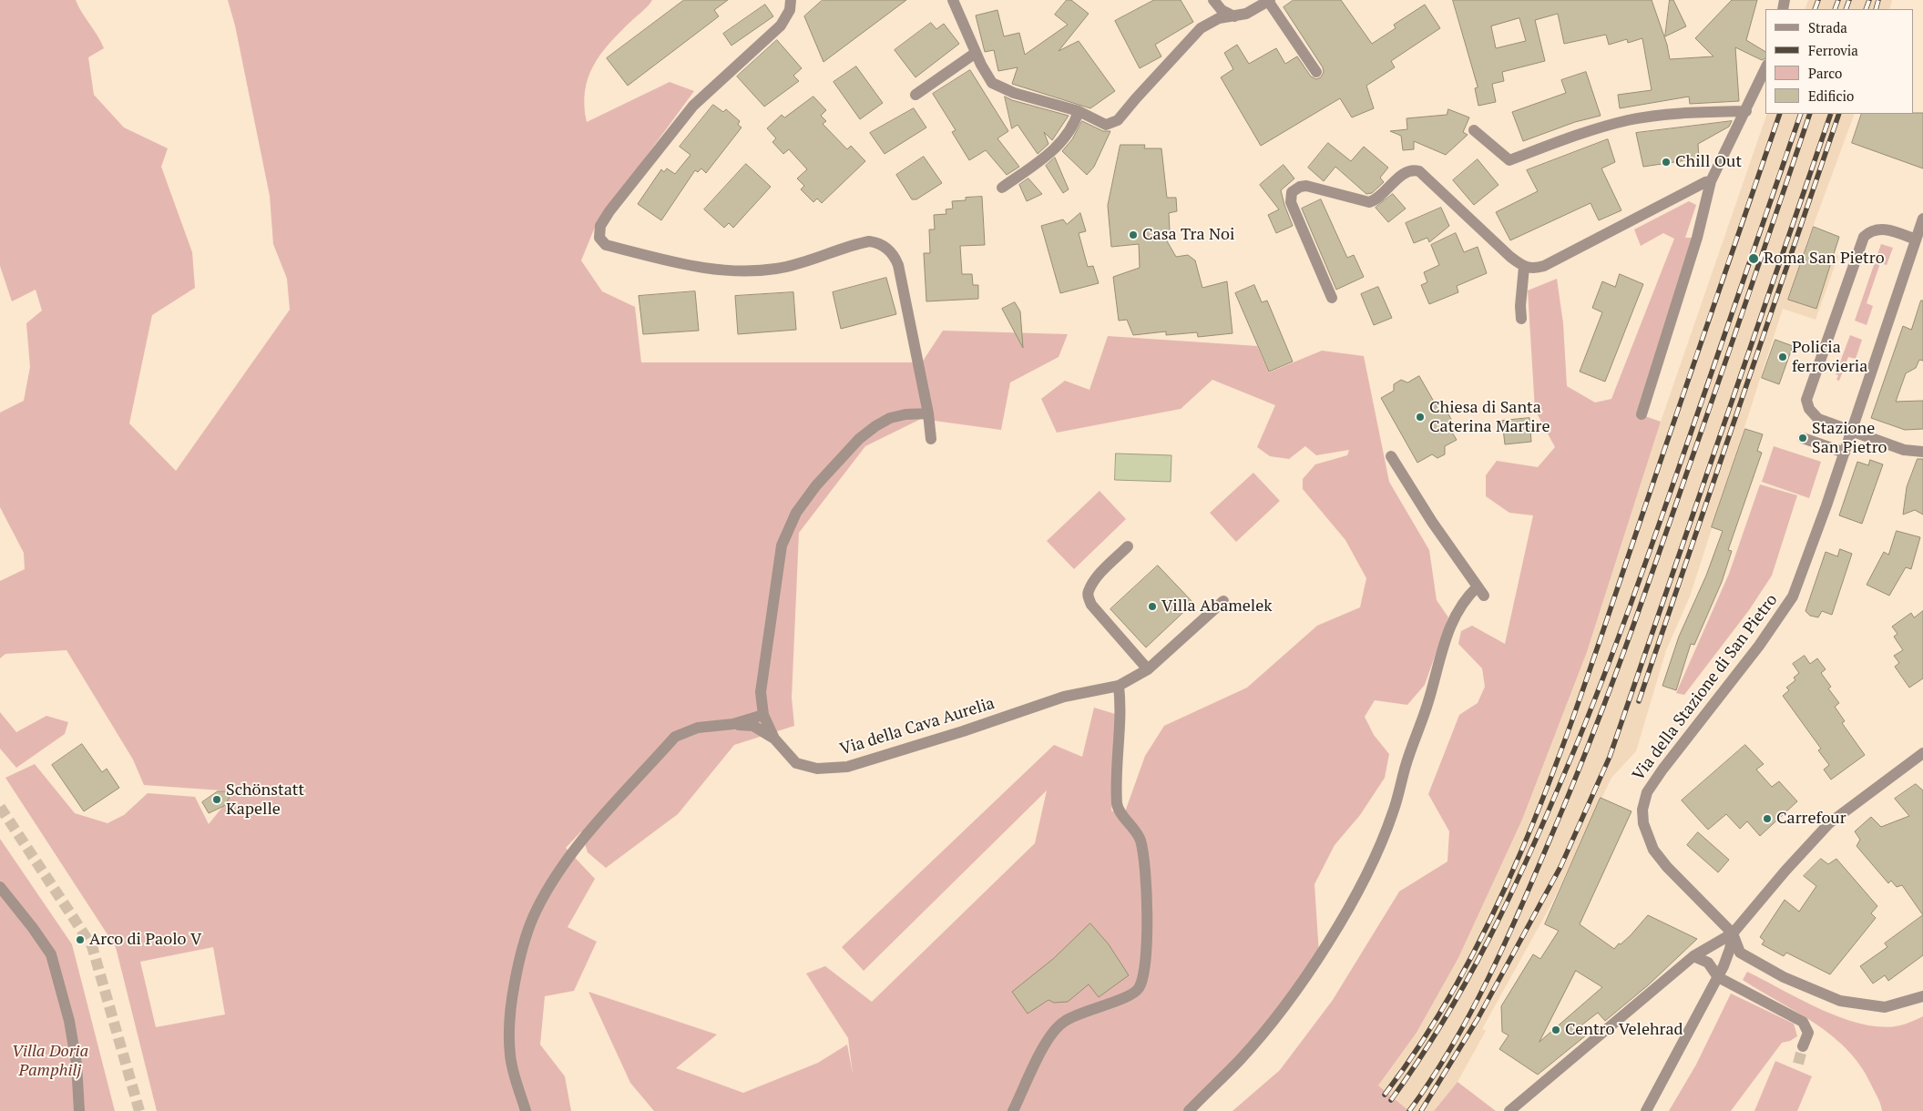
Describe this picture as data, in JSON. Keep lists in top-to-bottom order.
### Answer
{
  "streets": {
    "street": ["Via della Stazione di San Pietro", "Via della Cava Aurelia"]
  },
  "parks": ["Villa Doria Pamphilj"],
  "places": [
    "Chill Out",
    "Casa Tra Noi",
    "Roma San Pietro",
    "Policia ferrovieria",
    "Chiesa di Santa Caterina Martire",
    "Stazione San Pietro",
    "Villa Abamelek",
    "Schönstatt Kapelle",
    "Carrefour",
    "Arco di Paolo V",
    "Centro Velehrad"
  ],
  "legend": [
    "Strada",
    "Ferrovia",
    "Parco",
    "Edificio"
  ]
}
